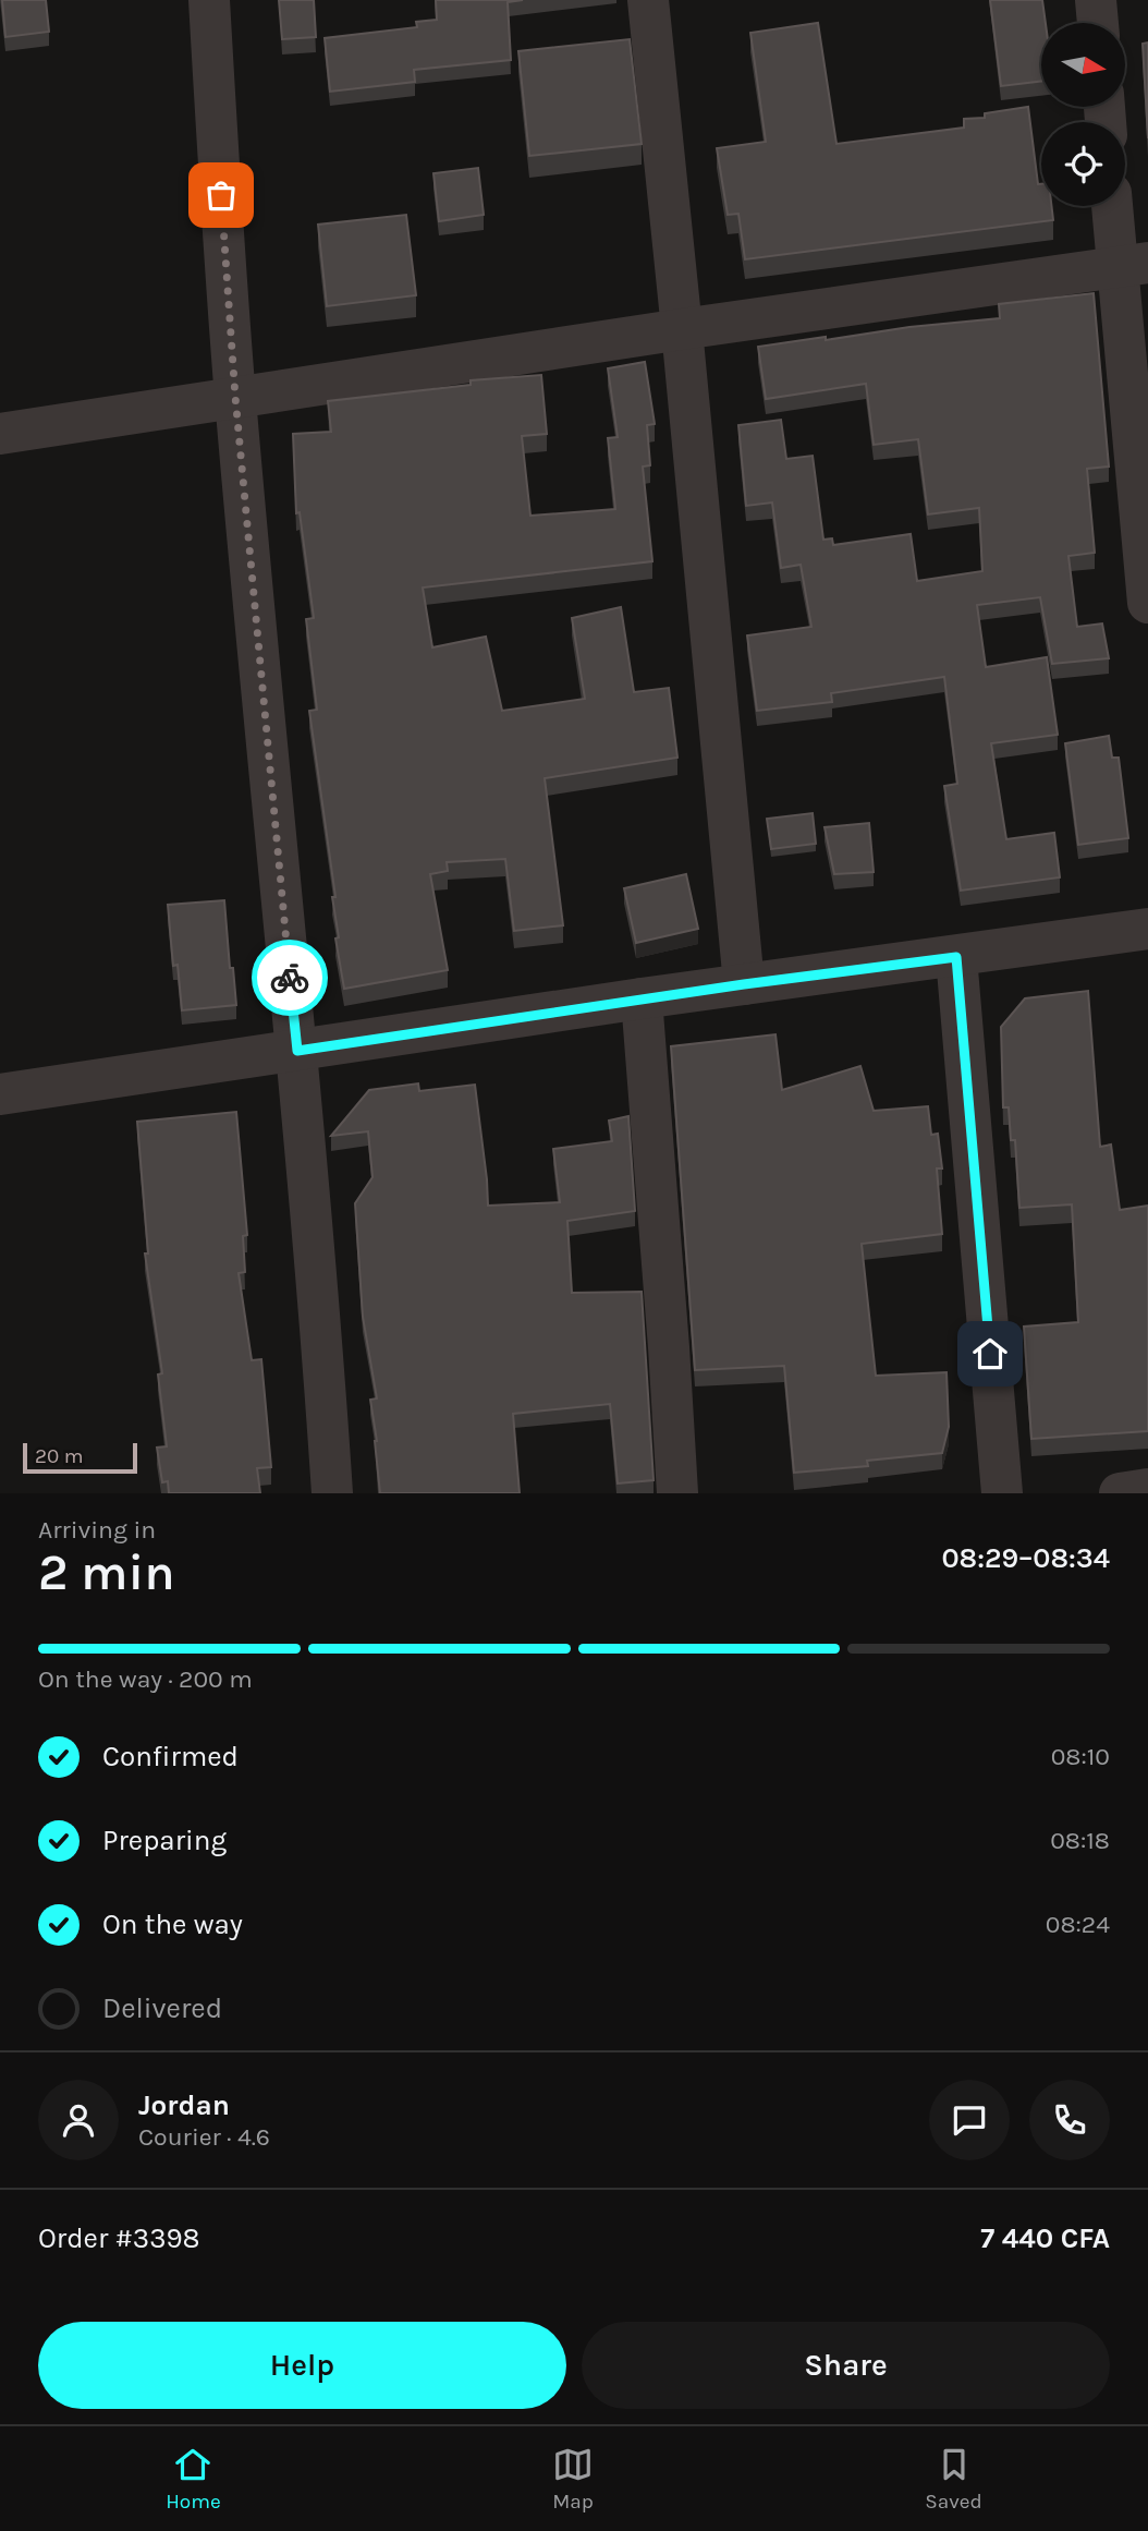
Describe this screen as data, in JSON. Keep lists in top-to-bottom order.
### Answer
{
  "scale_bar": "20 m",
  "north": "right",
  "page": {
    "scale": "20 m",
    "heading": ["2 min", "Arriving in", "08:29–08:34"],
    "panel": [
      "Jordan",
      "Courier · 4.6",
      "Order #3398",
      "7 440 CFA"
    ],
    "bar": "On the way · 200 m",
    "list": [
      ["Confirmed", "08:10"],
      ["Preparing", "08:18"],
      ["On the way", "08:24"],
      "Delivered"
    ],
    "buttons": ["Help", "Share"],
    "tabs": ["Home", "Map", "Saved"]
  }
}
